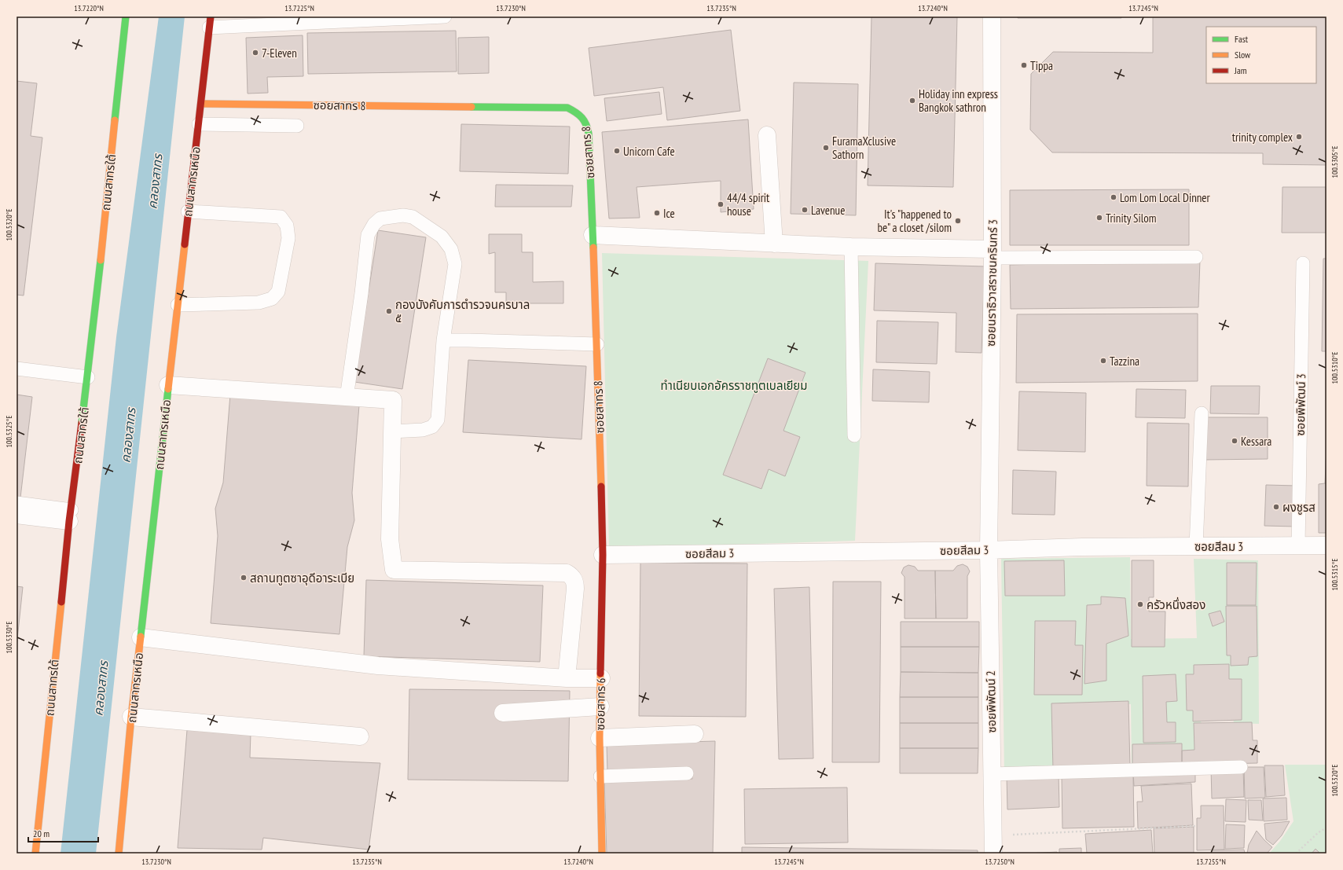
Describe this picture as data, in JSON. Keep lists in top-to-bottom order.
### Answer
{
  "streets": {
    "main road": [
      "ซอยสาทร 8",
      "ถนนสาทรเหนือ",
      "ถนนสาทรใต้",
      "ซอยสาทร 6"
    ],
    "street": ["ซอยนราธิวาสราชนครินทร์ 3", "ซอยสีลม 3", "ซอยพิพัฒน์ 2"],
    "lane": ["ซอยพิพัฒน์ 3"]
  },
  "crossings": [
    ["ซอยสาทร 8", "ถนนสาทรเหนือ"],
    ["ซอยสาทร 8", "ซอยสีลม 3"],
    ["ซอยสาทร 8", "ซอยสาทร 6"],
    ["ซอยนราธิวาสราชนครินทร์ 3", "ซอยสีลม 3"],
    ["ซอยนราธิวาสราชนครินทร์ 3", "ซอยพิพัฒน์ 2"],
    ["ซอยพิพัฒน์ 3", "ซอยสีลม 3"],
    ["ซอยสีลม 3", "ซอยพิพัฒน์ 2"],
    ["ซอยสีลม 3", "ซอยสาทร 6"]
  ],
  "water": ["คลองสาทร"],
  "parks": ["ทำเนียบเอกอัครราชทูตเบลเยียม"],
  "places": [
    "7-Eleven",
    "Tippa",
    "Holiday inn express Bangkok sathron",
    "trinity complex",
    "FuramaXclusive Sathorn",
    "Unicorn Cafe",
    "Lom Lom Local Dinner",
    "44/4 spirit house",
    "Lavenue",
    "Ice",
    "Trinity Silom",
    "It's \"happened to be\" a closet /silom",
    "กองบังคับการตำรวจนครบาล ๕",
    "Tazzina",
    "Kessara",
    "ผงชูรส",
    "สถานทูตซาอุดีอาระเบีย",
    "ครัวหนึ่งสอง"
  ],
  "legend": ["Fast", "Slow", "Jam"],
  "scale_bar": "20 m",
  "coordinates": [
    "13.7220°N",
    "13.7225°N",
    "13.7230°N",
    "13.7235°N",
    "13.7240°N",
    "13.7245°N",
    "100.5305°E",
    "100.5320°E",
    "100.5310°E",
    "100.5325°E",
    "100.5315°E",
    "100.5330°E",
    "13.7250°N",
    "13.7255°N"
  ]
}
